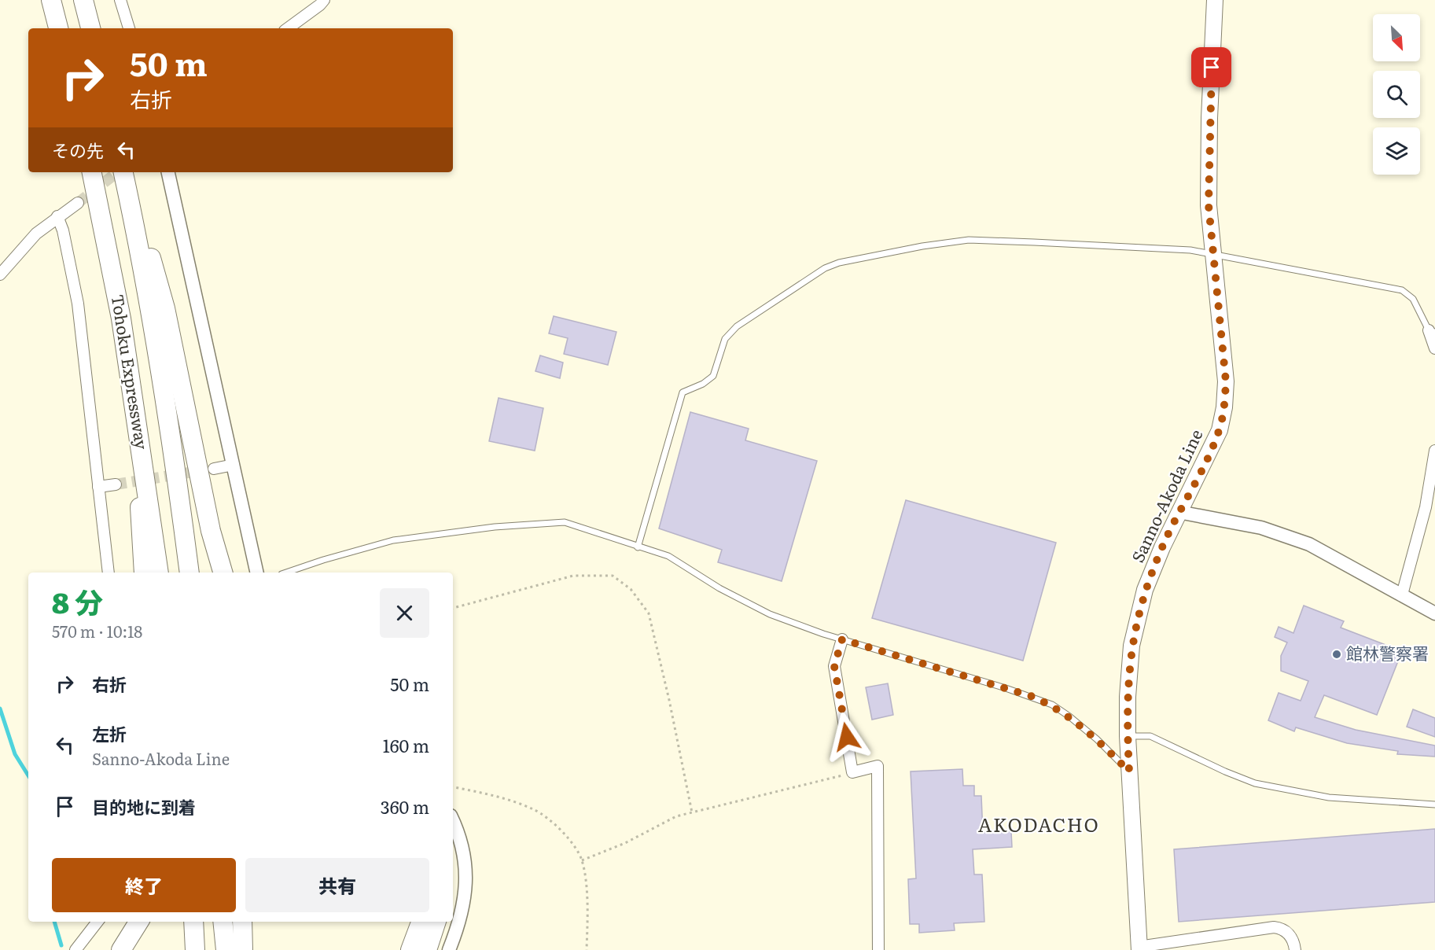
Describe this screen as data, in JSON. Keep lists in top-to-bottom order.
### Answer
{
  "streets": {
    "highway": ["Tohoku Expressway"],
    "main road": ["Sanno-Akoda Line"]
  },
  "districts": ["AKODACHO"],
  "places": ["館林警察署"],
  "north": "bottom right",
  "page": {
    "turn": ["50 m", "右折"],
    "then": "その先",
    "heading": ["8 分", "570 m · 10:18"],
    "list": [
      {
        "name": "右折",
        "value": "50 m"
      },
      {
        "name": "左折",
        "note": "Sanno-Akoda Line",
        "value": "160 m"
      },
      {
        "name": "目的地に到着",
        "value": "360 m"
      }
    ],
    "buttons": ["終了", "共有"]
  }
}
